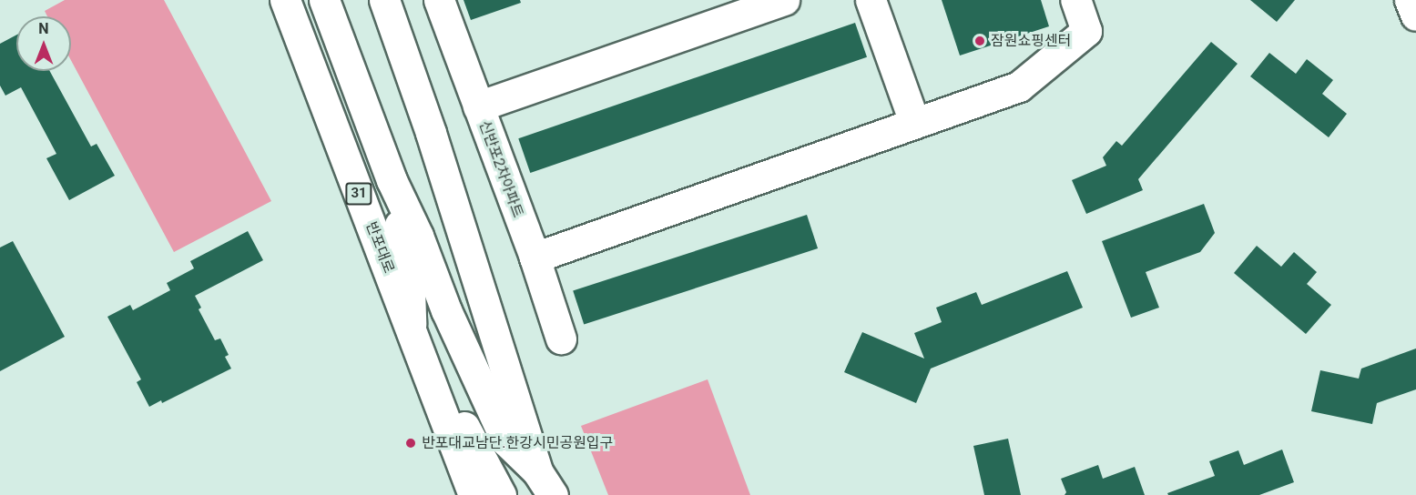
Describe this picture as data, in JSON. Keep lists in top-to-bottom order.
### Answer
{
  "streets": {
    "main road": ["신반포2차아파트", "31", "반포대로"]
  },
  "crossings": [
    ["31", "반포대로"]
  ],
  "places": ["잠원쇼핑센터", "반포대교남단.한강시민공원입구"],
  "north": "top"
}
